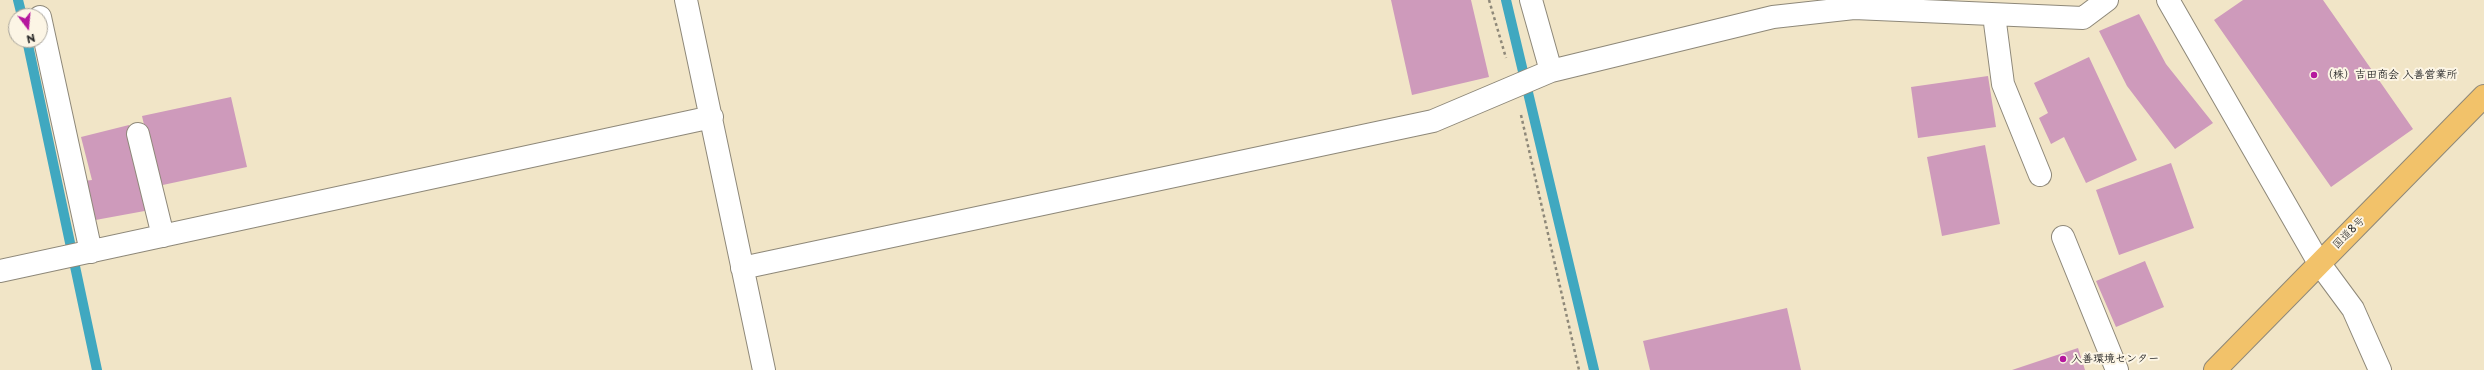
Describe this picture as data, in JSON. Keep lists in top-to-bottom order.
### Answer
{
  "streets": {
    "highway": ["国道8号"]
  },
  "places": ["（株）吉田商会 入善営業所", "入善環境センター"],
  "north": "bottom"
}
